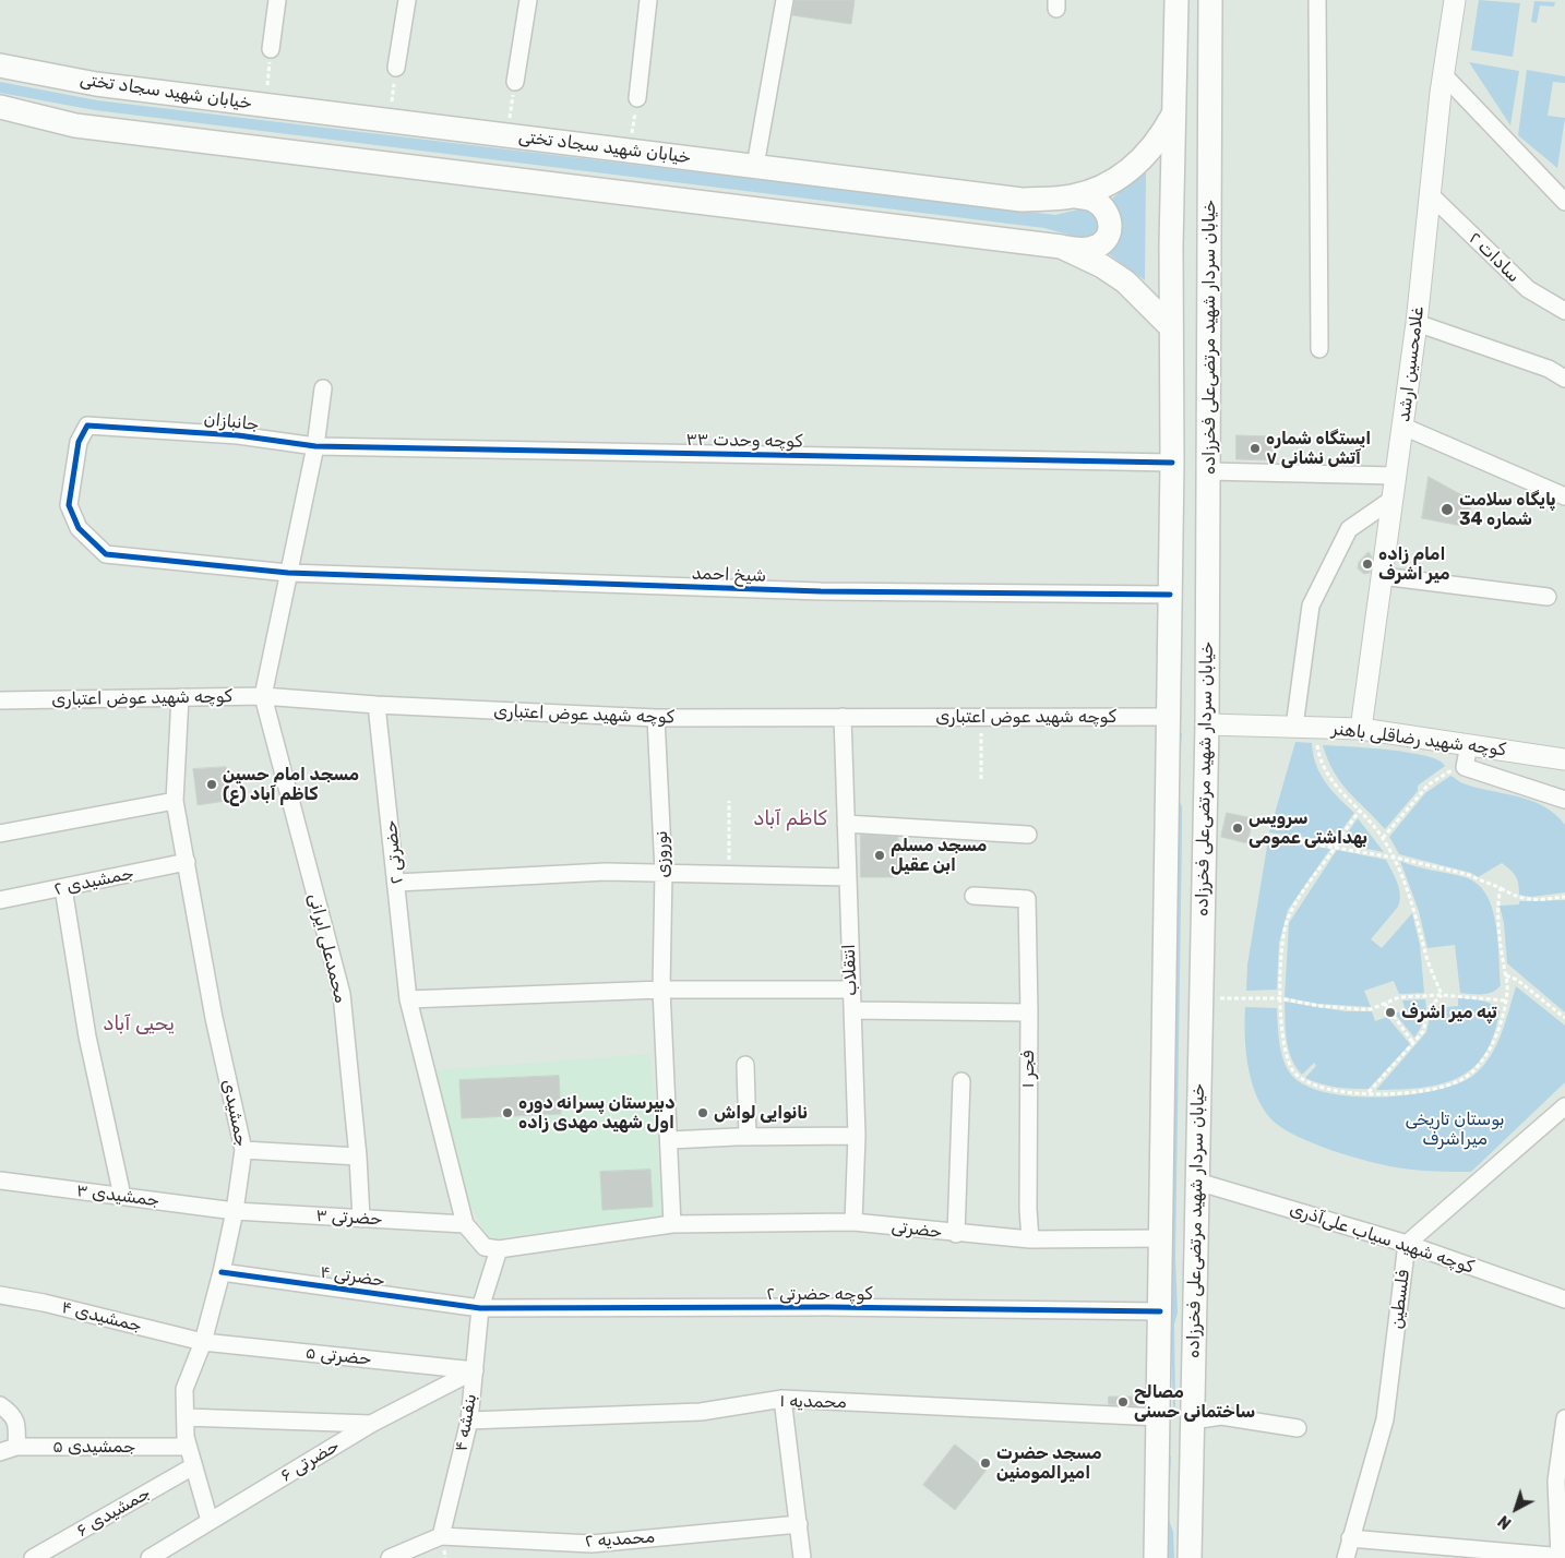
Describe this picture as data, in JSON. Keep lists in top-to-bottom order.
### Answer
{
  "streets": {
    "main road": ["خیابان شهید سجاد تختی", "خیابان سردار شهید مرتضی‌علی فخرزاده"],
    "street": [
      "سادات ۲",
      "غلامحسین ارشد",
      "جانبازان",
      "کوچه وحدت ۳۳",
      "شیخ احمد",
      "کوچه شهید عوض اعتباری",
      "کوچه شهید رضاقلی باهنر",
      "حضرتی ۲",
      "نوروزی",
      "جمشیدی ۲",
      "محمدعلی ایرانی",
      "انتقلاب",
      "فجر ۱",
      "جمشیدی",
      "جمشیدی ۳",
      "حضرتی ۳",
      "حضرتی",
      "کوچه شهید سیاب علی‌آذری",
      "حضرتی ۴",
      "کوچه حضرتی ۲",
      "فلسطین",
      "جمشیدی ۴",
      "حضرتی ۵",
      "محمدیه ۱",
      "بنفشه ۴",
      "جمشیدی ۵",
      "حضرتی ۶",
      "جمشیدی ۶",
      "محمدیه ۲"
    ]
  },
  "crossings": [
    ["خیابان شهید سجاد تختی", "خیابان سردار شهید مرتضی‌علی فخرزاده"],
    ["سادات ۲", "غلامحسین ارشد"],
    ["خیابان سردار شهید مرتضی‌علی فخرزاده", "کوچه وحدت ۳۳"],
    ["خیابان سردار شهید مرتضی‌علی فخرزاده", "شیخ احمد"],
    ["خیابان سردار شهید مرتضی‌علی فخرزاده", "کوچه شهید عوض اعتباری"],
    ["خیابان سردار شهید مرتضی‌علی فخرزاده", "کوچه شهید رضاقلی باهنر"],
    ["خیابان سردار شهید مرتضی‌علی فخرزاده", "حضرتی"],
    ["خیابان سردار شهید مرتضی‌علی فخرزاده", "کوچه شهید سیاب علی‌آذری"],
    ["خیابان سردار شهید مرتضی‌علی فخرزاده", "کوچه حضرتی ۲"],
    ["خیابان سردار شهید مرتضی‌علی فخرزاده", "محمدیه ۱"],
    ["غلامحسین ارشد", "کوچه شهید رضاقلی باهنر"],
    ["جانبازان", "کوچه وحدت ۳۳"],
    ["جانبازان", "شیخ احمد"],
    ["کوچه شهید عوض اعتباری", "حضرتی ۲"],
    ["کوچه شهید عوض اعتباری", "نوروزی"],
    ["کوچه شهید عوض اعتباری", "محمدعلی ایرانی"],
    ["کوچه شهید عوض اعتباری", "انتقلاب"],
    ["کوچه شهید عوض اعتباری", "جمشیدی"],
    ["حضرتی ۲", "حضرتی ۳"],
    ["نوروزی", "حضرتی"],
    ["جمشیدی ۲", "جمشیدی"],
    ["محمدعلی ایرانی", "حضرتی ۳"],
    ["انتقلاب", "حضرتی"],
    ["فجر ۱", "حضرتی"],
    ["جمشیدی", "جمشیدی ۳"],
    ["جمشیدی", "حضرتی ۳"],
    ["جمشیدی", "حضرتی ۴"],
    ["جمشیدی", "جمشیدی ۴"],
    ["جمشیدی", "حضرتی ۵"],
    ["جمشیدی", "جمشیدی ۵"],
    ["جمشیدی", "حضرتی ۶"],
    ["جمشیدی", "جمشیدی ۶"],
    ["جمشیدی ۳", "حضرتی ۳"],
    ["حضرتی", "بنفشه ۴"],
    ["کوچه شهید سیاب علی‌آذری", "فلسطین"],
    ["حضرتی ۴", "کوچه حضرتی ۲"],
    ["حضرتی ۴", "بنفشه ۴"],
    ["کوچه حضرتی ۲", "بنفشه ۴"],
    ["جمشیدی ۴", "حضرتی ۵"],
    ["حضرتی ۵", "بنفشه ۴"],
    ["حضرتی ۵", "حضرتی ۶"],
    ["محمدیه ۱", "بنفشه ۴"],
    ["بنفشه ۴", "حضرتی ۶"],
    ["بنفشه ۴", "محمدیه ۲"]
  ],
  "districts": ["کاظم آباد", "یحیی آباد"],
  "parks": ["بوستان تاریخی میراشرف"],
  "places": [
    "ایستگاه شماره ۷ آتش نشانی",
    "پایگاه سلامت شماره 34",
    "امام زاده میر اشرف",
    "مسجد امام حسین (ع) کاظم آباد",
    "سرویس بهداشتی عمومی",
    "مسجد مسلم ابن عقیل",
    "تپه میر اشرف",
    "دبیرستان پسرانه دوره اول شهید مهدی زاده",
    "نانوایی لواش",
    "مصالح ساختمانی حسنی",
    "مسجد حضرت امیرالمومنین"
  ],
  "north": "bottom left"
}
